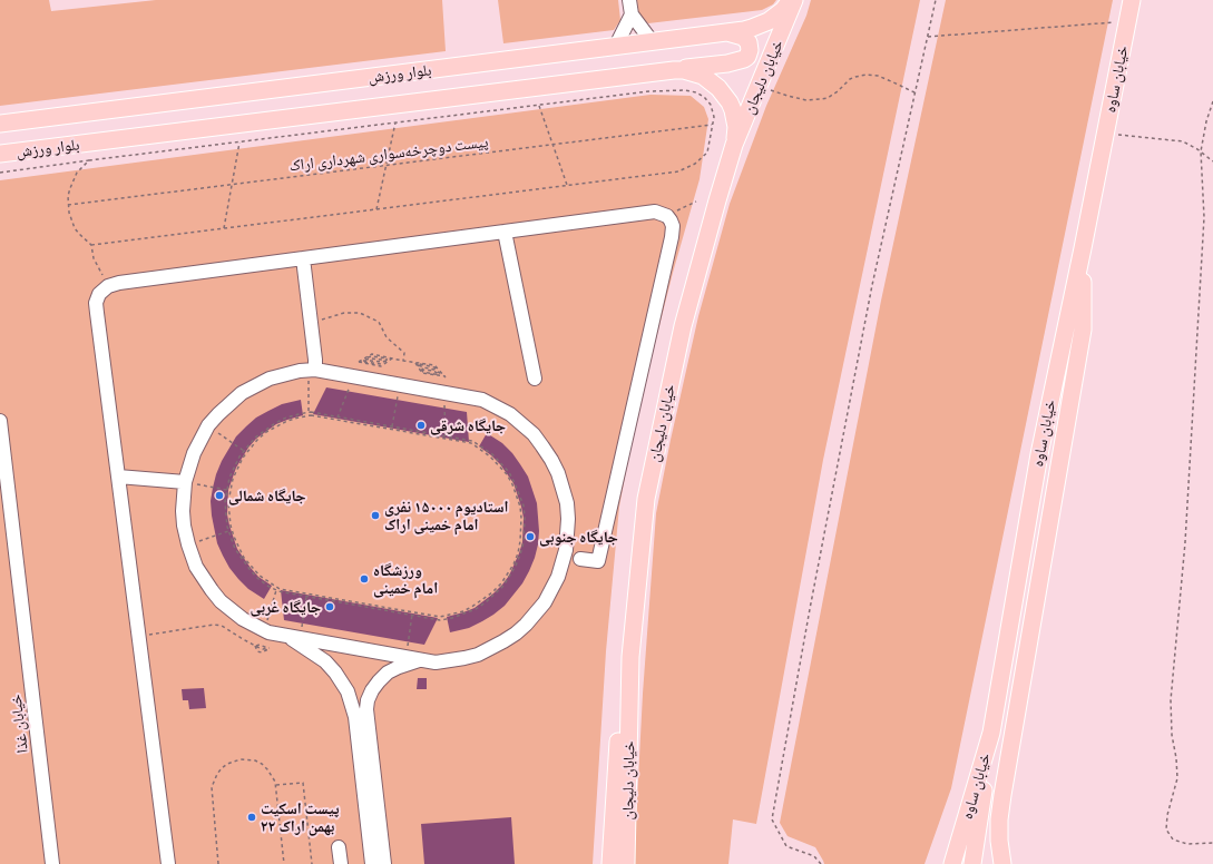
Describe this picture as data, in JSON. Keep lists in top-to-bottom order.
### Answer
{
  "streets": {
    "main road": ["بلوار ورزش", "خیابان دلیجان", "خیابان ساوه"],
    "street": ["خیابان غذا"],
    "path": ["پیست دوچرخه‌سواری شهرداری اراک"]
  },
  "crossings": [
    ["بلوار ورزش", "خیابان دلیجان"]
  ],
  "places": [
    "جایگاه شرقی",
    "جایگاه شمالی",
    "استادیوم ۱۵۰۰۰ نفری امام خمینی اراک",
    "جایگاه جنوبی",
    "ورزشگاه امام خمینی",
    "جایگاه غربی",
    "پیست اسکیت ۲۲ بهمن اراک"
  ]
}
